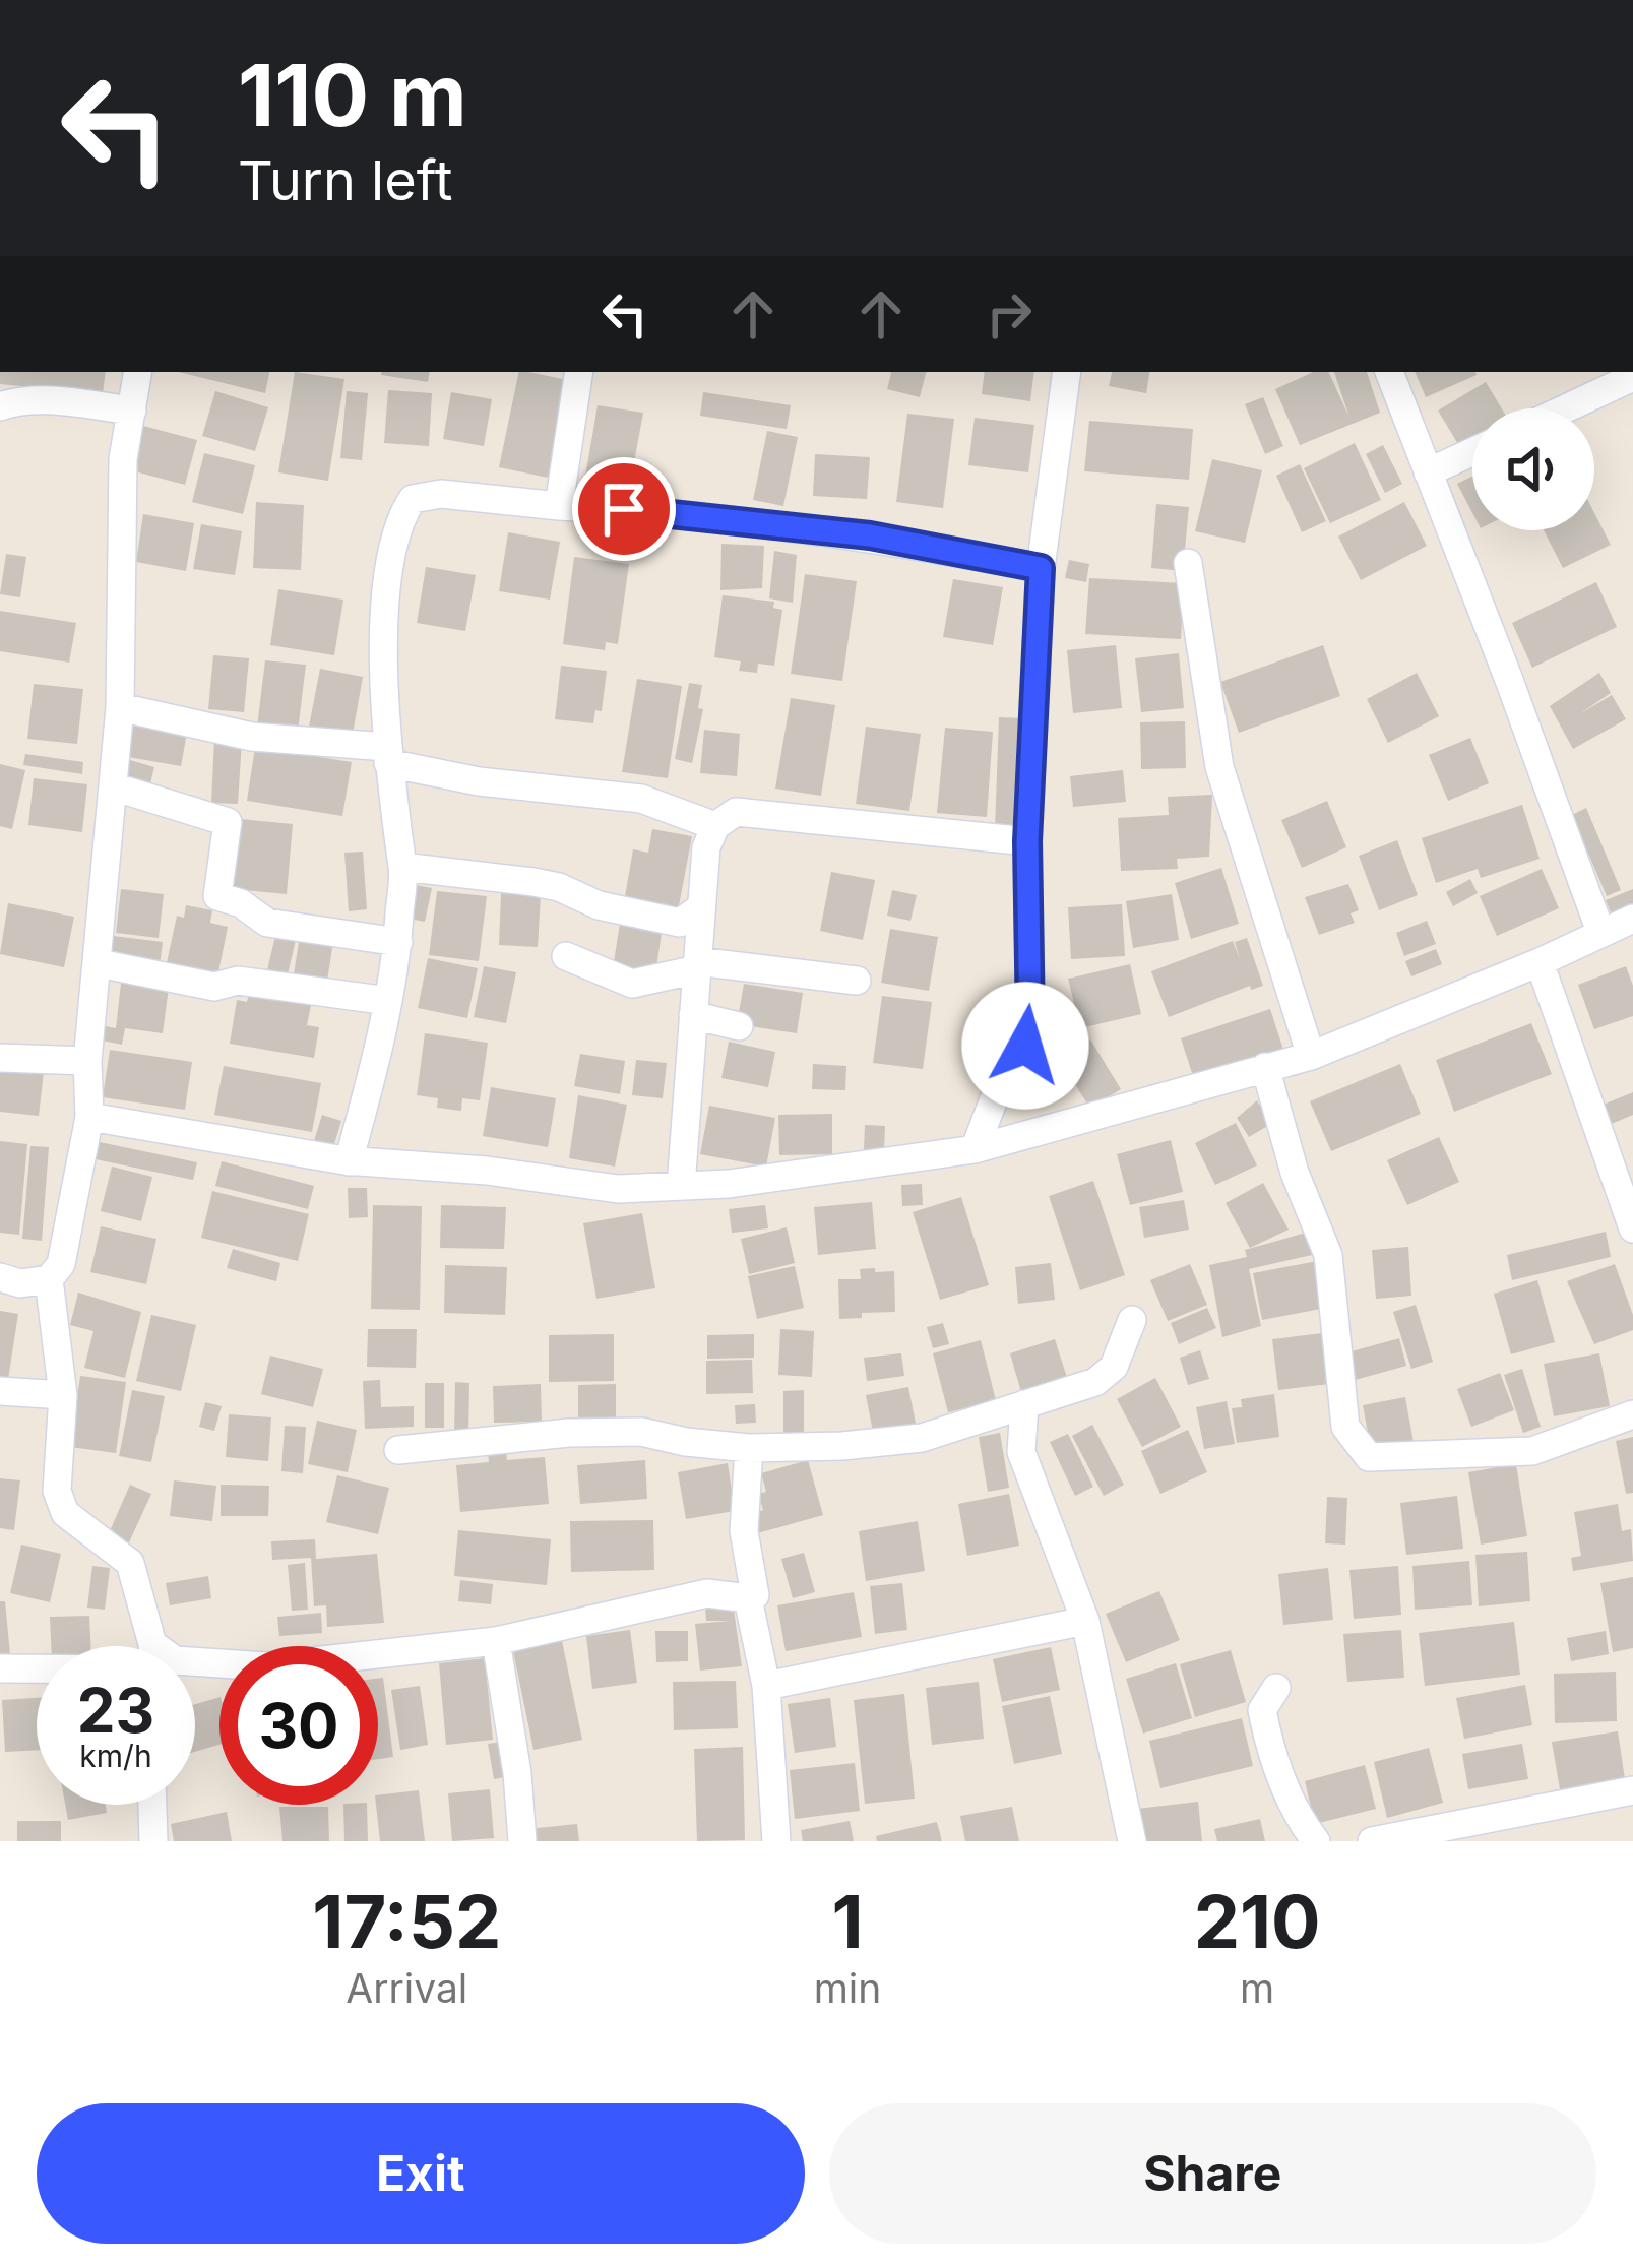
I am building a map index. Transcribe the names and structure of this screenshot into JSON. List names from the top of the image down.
{
  "page": {
    "turn": ["110 m", "Turn left"],
    "speed": "23 km/h",
    "limit": "30",
    "eta": [
      "17:52",
      "Arrival",
      "1",
      "min",
      "210",
      "m"
    ],
    "buttons": ["Exit", "Share"]
  }
}
